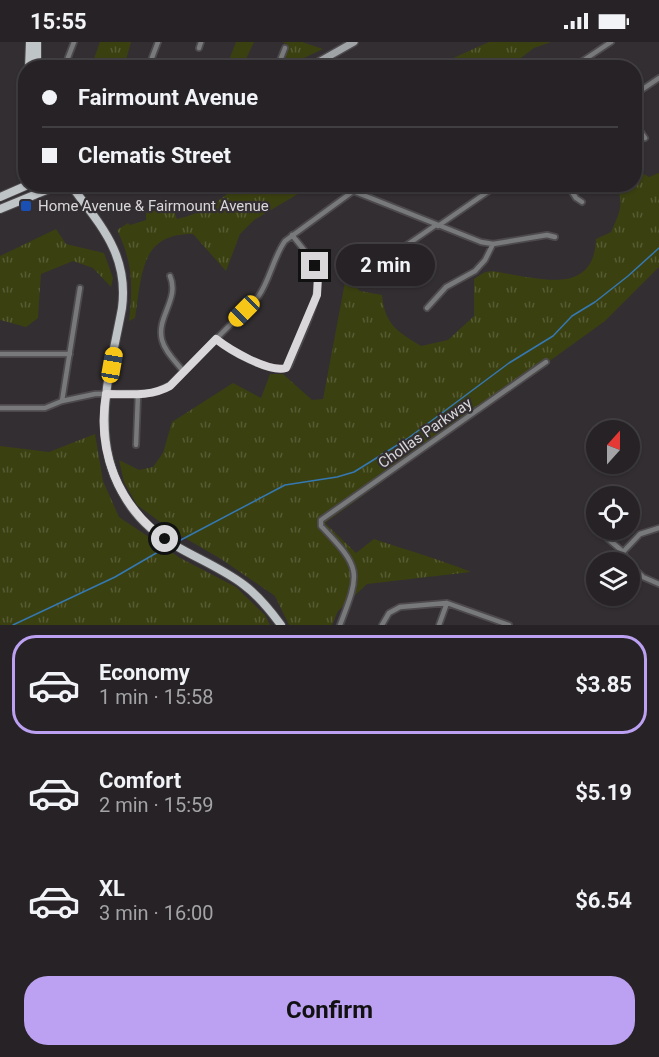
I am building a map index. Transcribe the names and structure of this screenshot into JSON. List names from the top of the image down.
{
  "streets": {
    "street": ["Chollas Parkway"]
  },
  "places": {
    "transit": ["Home Avenue & Fairmount Avenue"]
  },
  "north": "top",
  "page": {
    "status": "15:55",
    "banner": ["Fairmount Avenue", "Clematis Street"],
    "bubble": "2 min",
    "list": [
      {
        "name": "Economy",
        "note": "1 min · 15:58",
        "value": "$3.85"
      },
      {
        "name": "Comfort",
        "note": "2 min · 15:59",
        "value": "$5.19"
      },
      {
        "name": "XL",
        "note": "3 min · 16:00",
        "value": "$6.54"
      }
    ],
    "buttons": "Confirm"
  }
}
